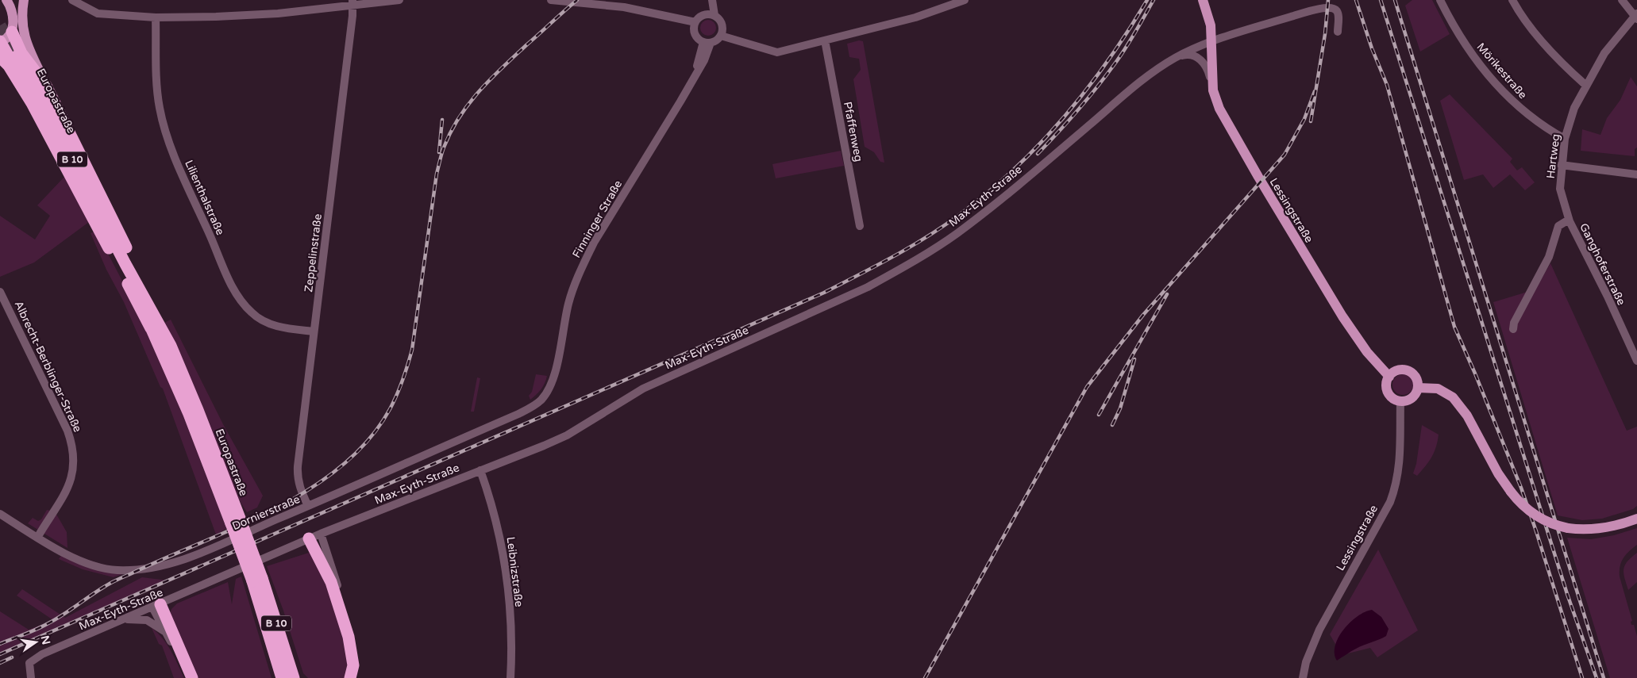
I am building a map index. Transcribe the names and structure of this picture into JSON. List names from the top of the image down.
{
  "streets": {
    "highway": ["Europastraße", "B 10"],
    "main road": ["Lessingstraße"],
    "street": [
      "Mörikestraße",
      "Pfaffenweg",
      "Hartweg",
      "Max-Eyth-Straße",
      "Lilienthalstraße",
      "Finninger Straße",
      "Zeppelinstraße",
      "Ganghoferstraße",
      "Albrecht-Berblinger-Straße",
      "Dornierstraße",
      "Leibnizstraße"
    ]
  },
  "crossings": [
    ["Mörikestraße", "Hartweg"],
    ["Hartweg", "Ganghoferstraße"],
    ["Max-Eyth-Straße", "Lessingstraße"],
    ["Max-Eyth-Straße", "Leibnizstraße"],
    ["Lilienthalstraße", "Zeppelinstraße"],
    ["Finninger Straße", "Dornierstraße"],
    ["Zeppelinstraße", "Dornierstraße"],
    ["Albrecht-Berblinger-Straße", "Dornierstraße"]
  ],
  "north": "right"
}
